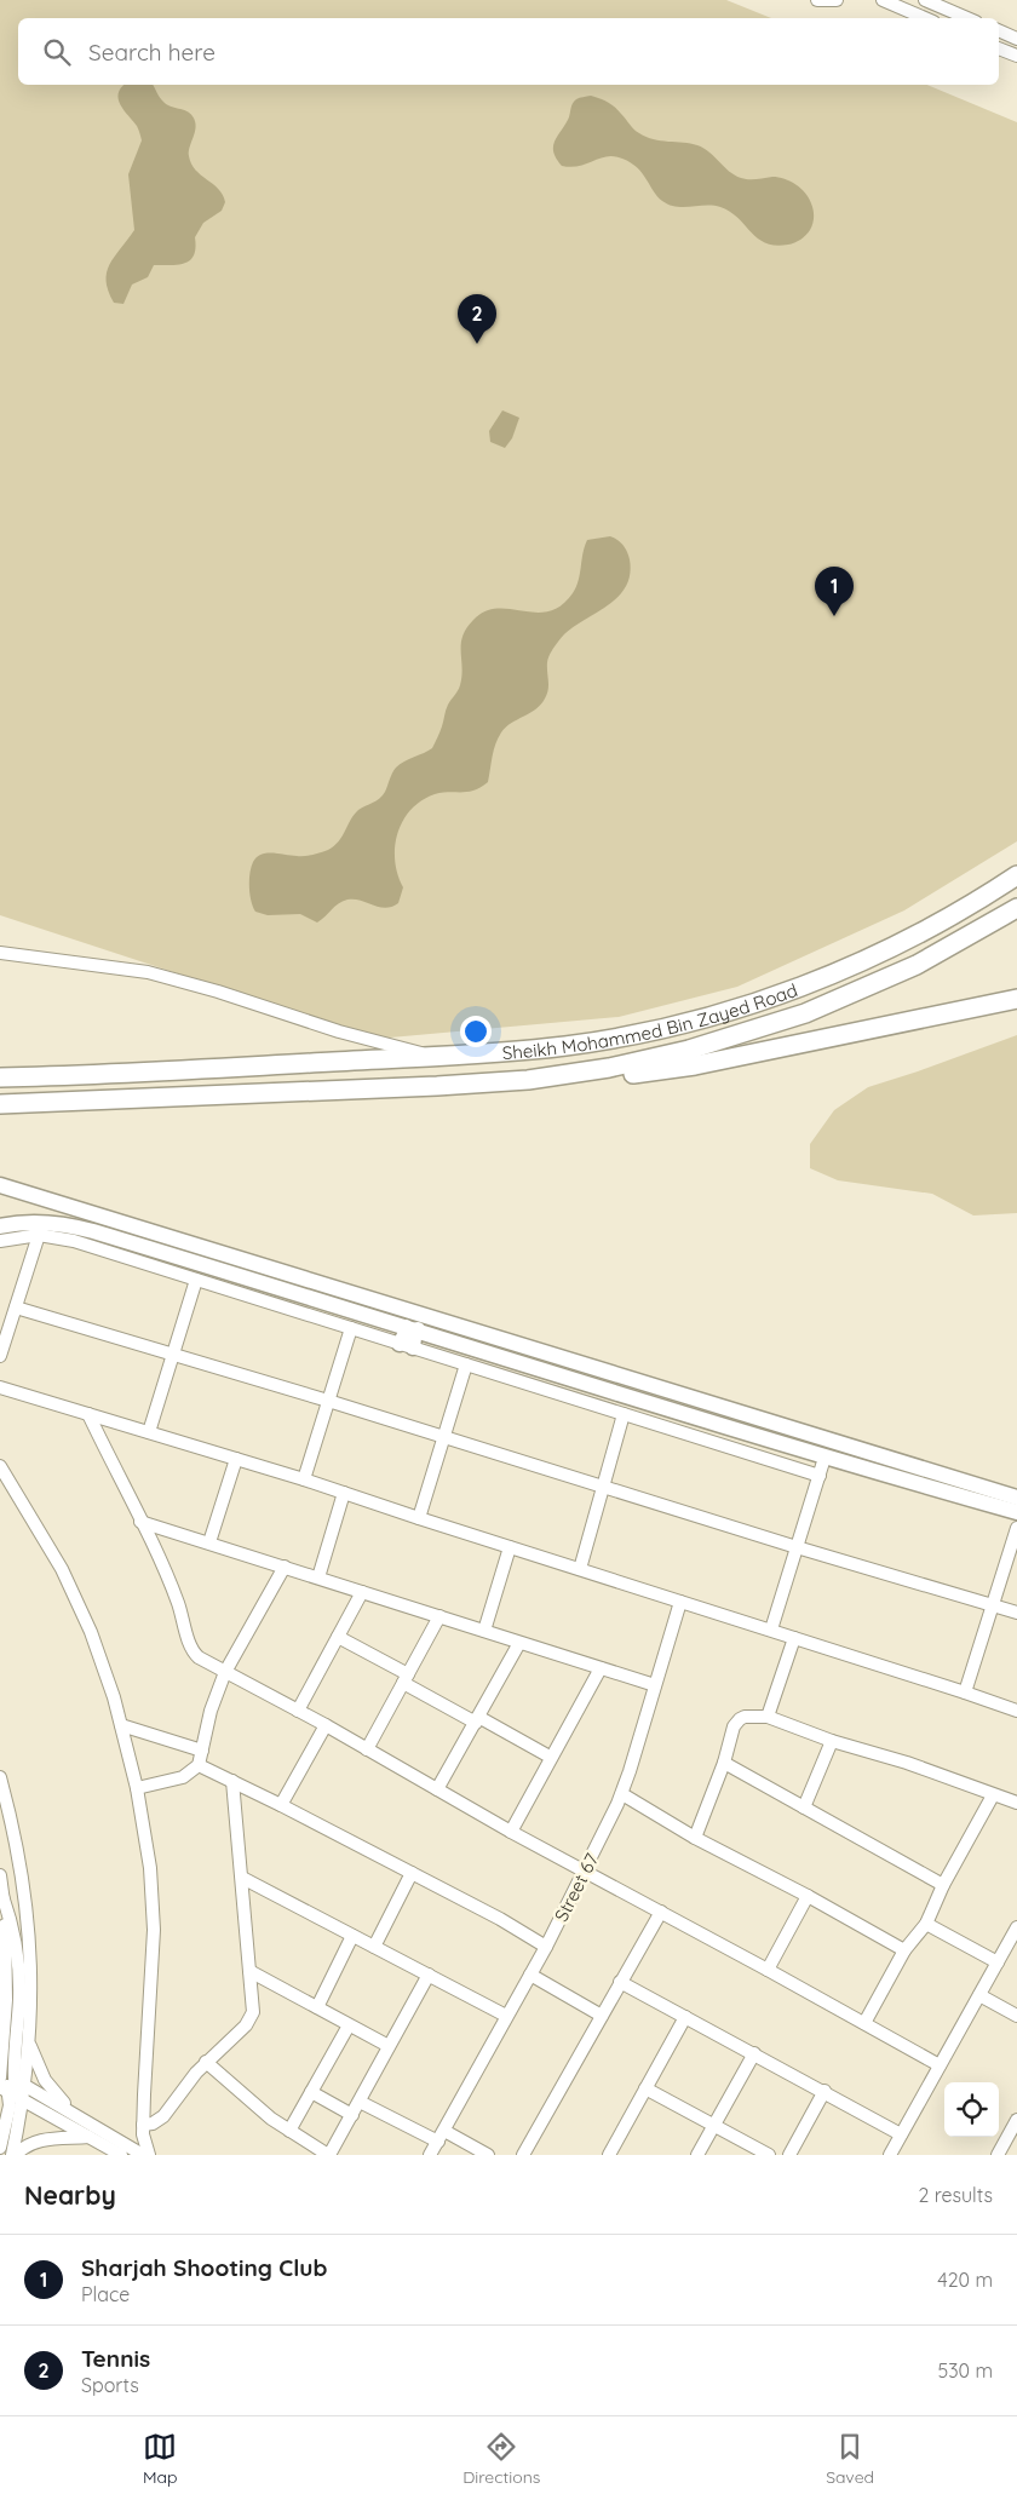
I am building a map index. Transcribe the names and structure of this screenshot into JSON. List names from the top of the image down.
{
  "streets": {
    "highway": ["Sheikh Mohammed Bin Zayed Road"],
    "street": ["Street 67"]
  },
  "page": {
    "search": "Search here",
    "pins": ["2", "1"],
    "heading": ["Nearby", "2 results"],
    "list": [
      {
        "mark": "1",
        "name": "Sharjah Shooting Club",
        "note": "Place",
        "value": "420 m"
      },
      {
        "mark": "2",
        "name": "Tennis",
        "note": "Sports",
        "value": "530 m"
      }
    ],
    "nav": ["Map", "Directions", "Saved"]
  }
}
